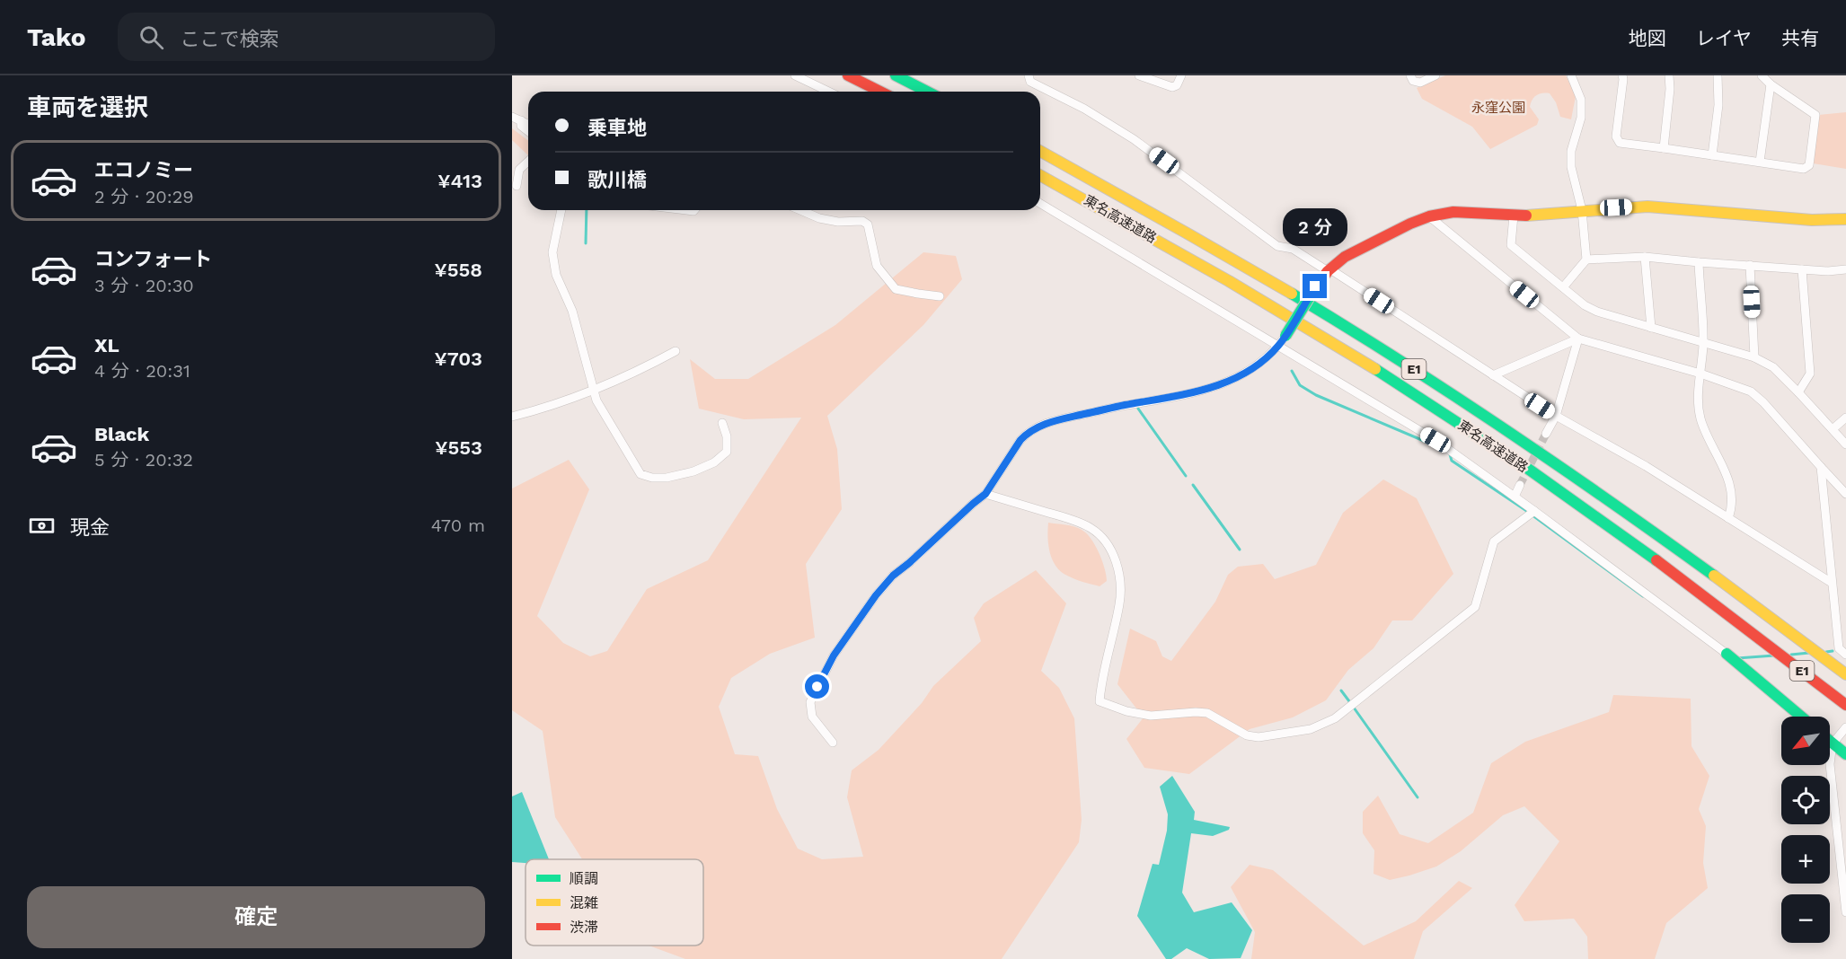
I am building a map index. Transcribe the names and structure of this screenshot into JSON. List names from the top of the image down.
{
  "streets": {
    "main road": ["東名高速道路", "E1"]
  },
  "parks": ["永窪公園"],
  "legend": ["順調", "混雑", "渋滞"],
  "north": "bottom left",
  "page": {
    "header": "Tako",
    "search": "ここで検索",
    "nav": ["地図", "レイヤ", "共有"],
    "heading": "車両を選択",
    "banner": ["乗車地", "歌川橋"],
    "list": [
      {
        "name": "エコノミー",
        "note": "2 分 · 20:29",
        "value": "¥413"
      },
      {
        "name": "コンフォート",
        "note": "3 分 · 20:30",
        "value": "¥558"
      },
      {
        "name": "XL",
        "note": "4 分 · 20:31",
        "value": "¥703"
      },
      {
        "name": "Black",
        "note": "5 分 · 20:32",
        "value": "¥553"
      }
    ],
    "bubble": "2 分",
    "pay": ["現金", "470 m"],
    "map_buttons": ["+", "−"],
    "buttons": "確定"
  }
}
